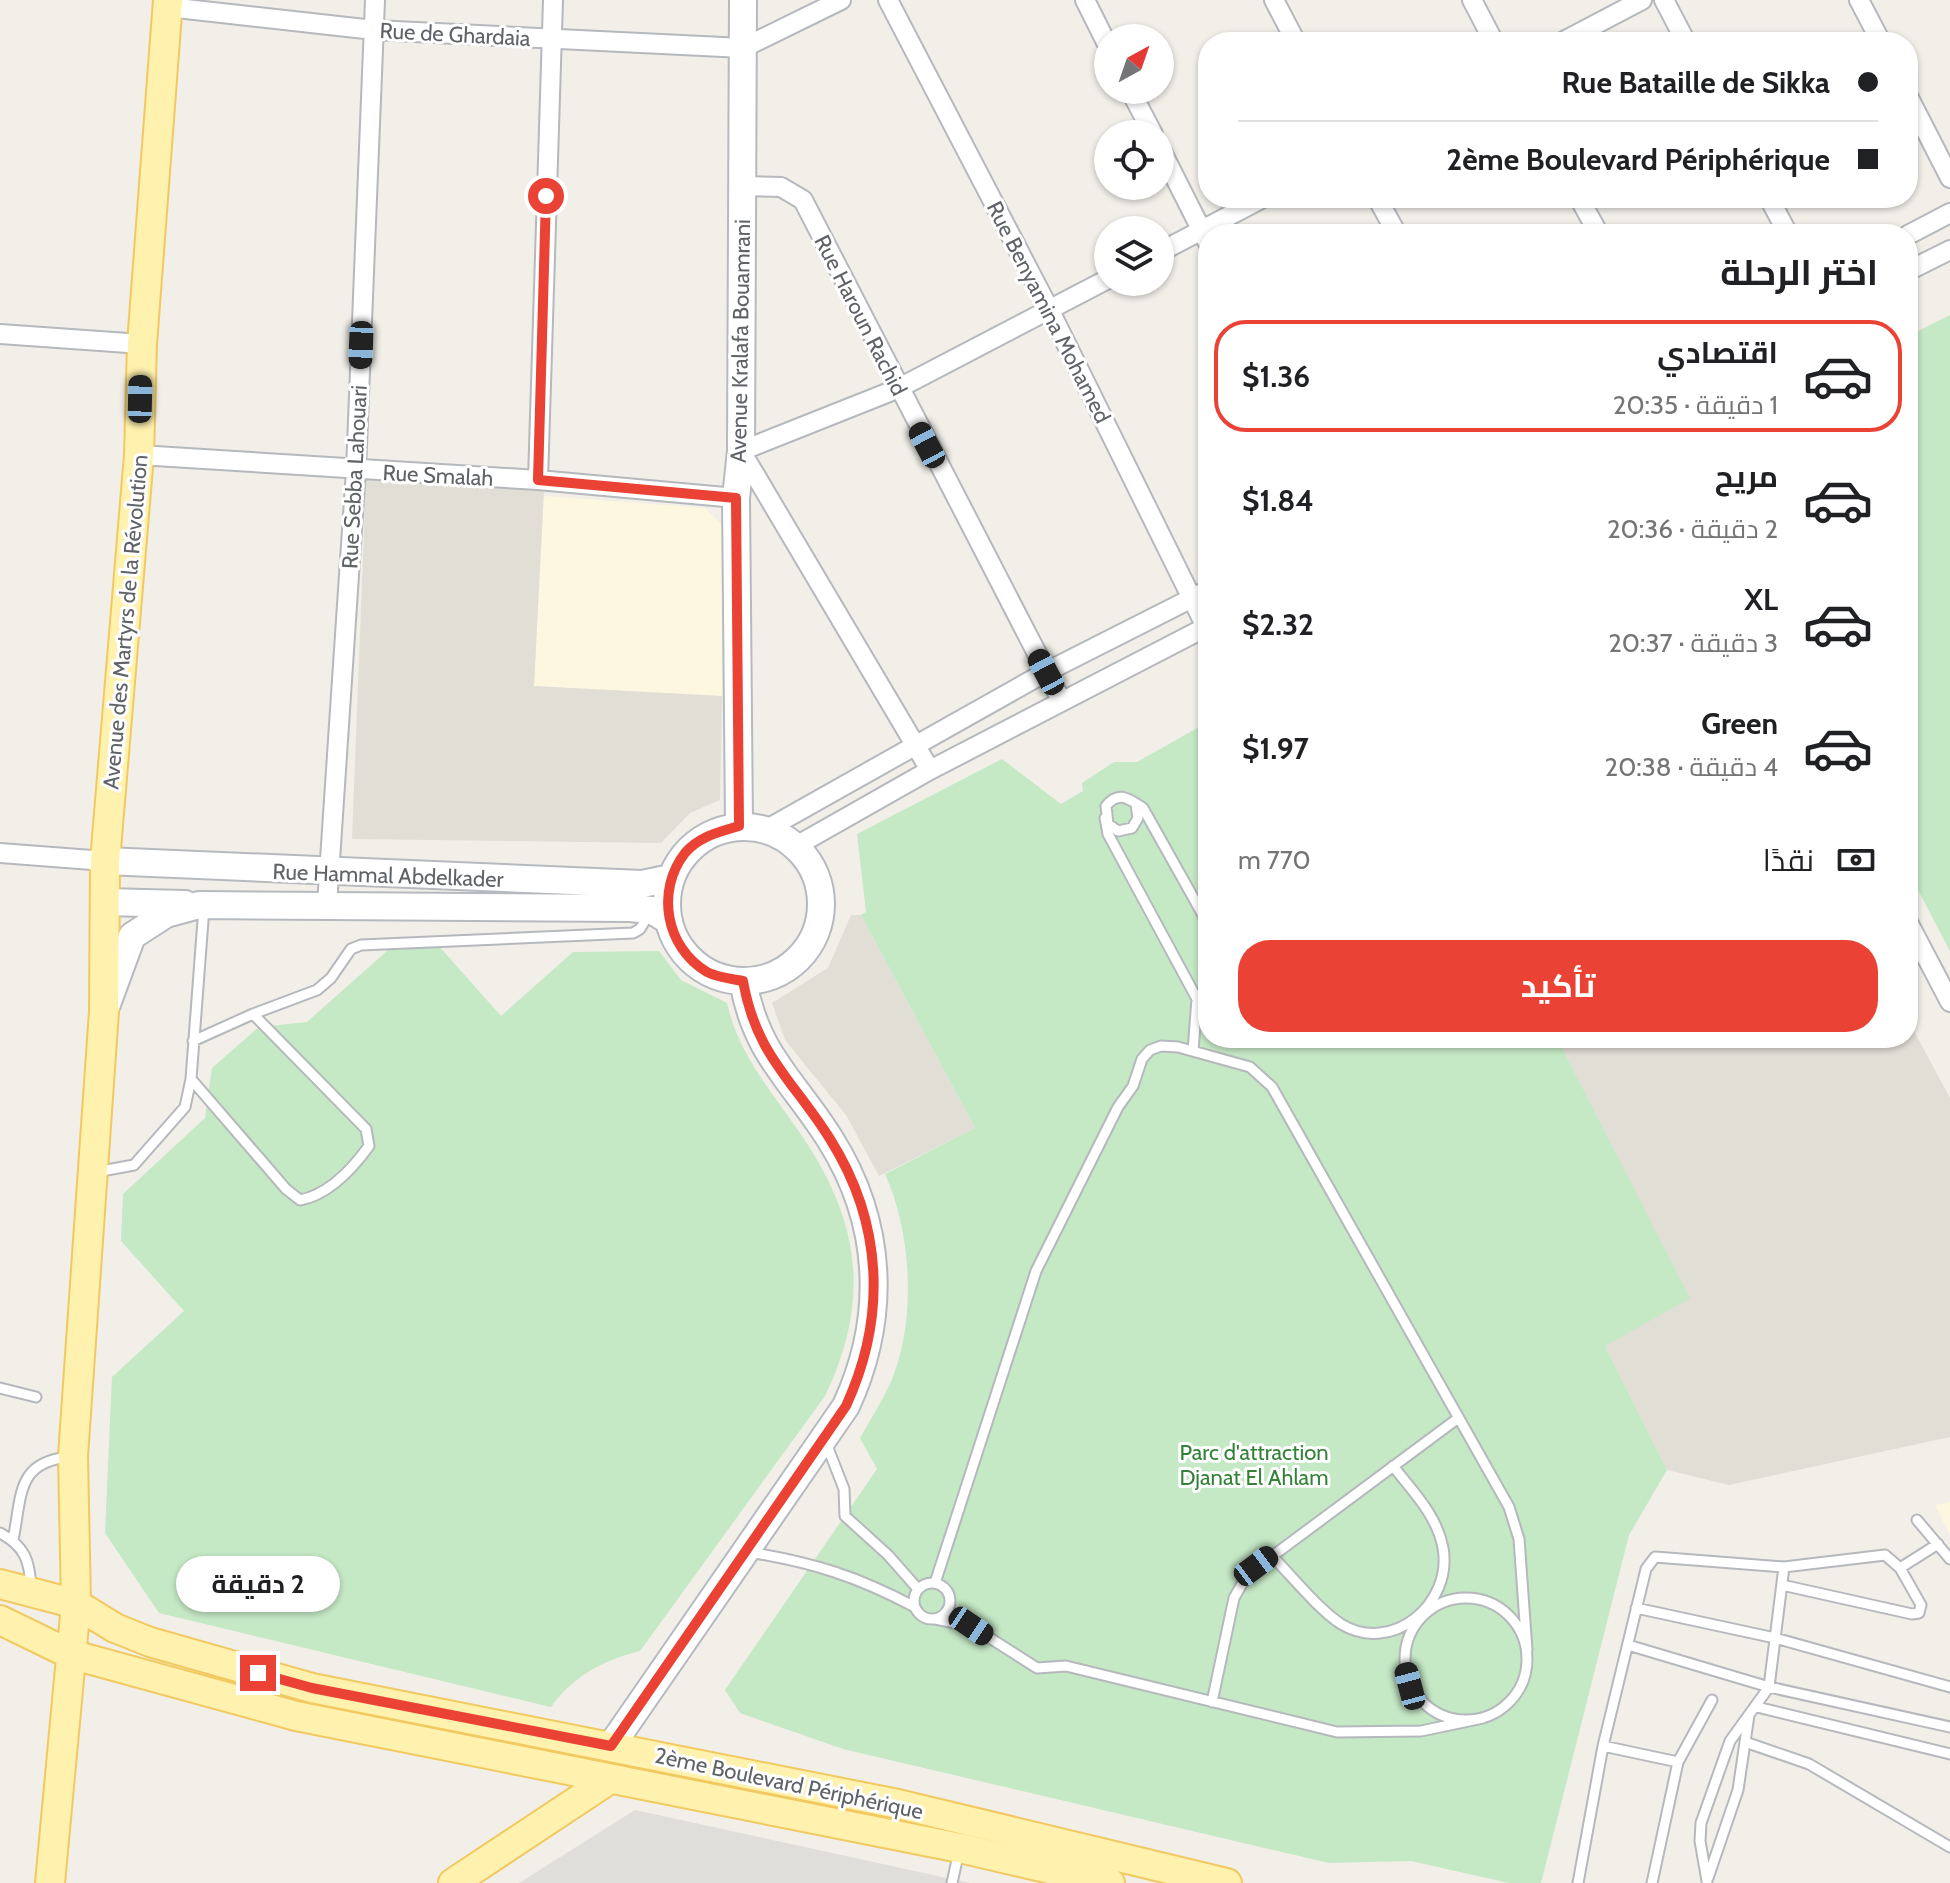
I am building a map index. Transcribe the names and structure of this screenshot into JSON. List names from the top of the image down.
{
  "streets": {
    "main road": ["Avenue des Martyrs de la Révolution", "2ème Boulevard Périphérique"],
    "street": [
      "Rue de Ghardaia",
      "Rue Benyamina Mohamed",
      "Rue Haroun Rachid",
      "Avenue Kralafa Bouamrani",
      "Rue Smalah",
      "Rue Sebba Lahouari",
      "Rue Hammal Abdelkader"
    ]
  },
  "crossings": [
    ["Rue de Ghardaia", "Avenue Kralafa Bouamrani"],
    ["Rue de Ghardaia", "Rue Sebba Lahouari"],
    ["Rue de Ghardaia", "Avenue des Martyrs de la Révolution"],
    ["Rue Haroun Rachid", "Avenue Kralafa Bouamrani"],
    ["Avenue Kralafa Bouamrani", "Rue Smalah"],
    ["Avenue Kralafa Bouamrani", "Rue Hammal Abdelkader"],
    ["Rue Smalah", "Rue Sebba Lahouari"],
    ["Rue Smalah", "Avenue des Martyrs de la Révolution"],
    ["Rue Sebba Lahouari", "Rue Hammal Abdelkader"],
    ["Avenue des Martyrs de la Révolution", "Rue Hammal Abdelkader"],
    ["Avenue des Martyrs de la Révolution", "2ème Boulevard Périphérique"]
  ],
  "parks": ["Parc d'attraction Djanat El Ahlam"],
  "north": "top right",
  "page": {
    "banner": ["Rue Bataille de Sikka", "2ème Boulevard Périphérique"],
    "heading": "اختر الرحلة",
    "list": [
      {
        "name": "اقتصادي",
        "note": "1 دقيقة · 20:35",
        "value": "$1.36"
      },
      {
        "name": "مريح",
        "note": "2 دقيقة · 20:36",
        "value": "$1.84"
      },
      {
        "name": "XL",
        "note": "3 دقيقة · 20:37",
        "value": "$2.32"
      },
      {
        "name": "Green",
        "note": "4 دقيقة · 20:38",
        "value": "$1.97"
      }
    ],
    "pay": ["نقدًا", "770 m"],
    "buttons": "تأكيد",
    "bubble": "2 دقيقة"
  }
}
